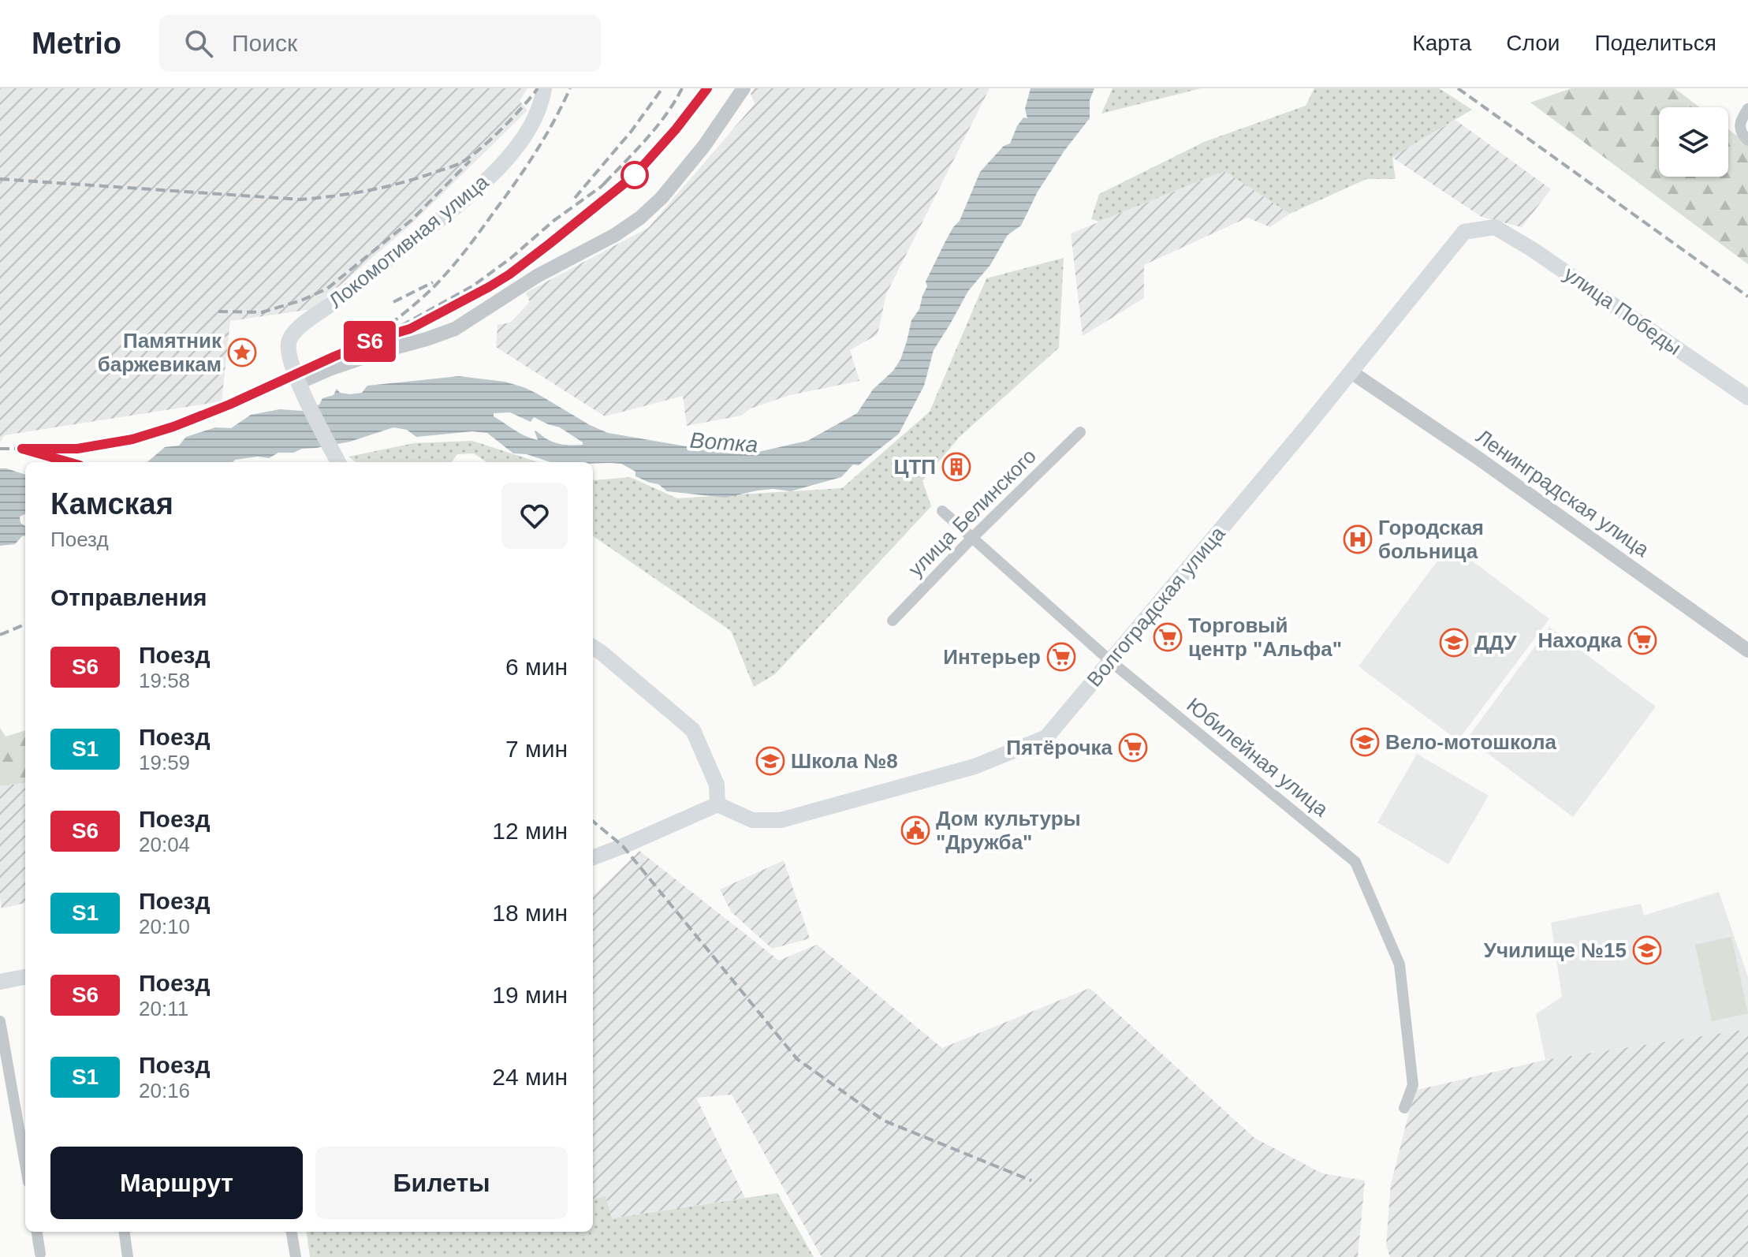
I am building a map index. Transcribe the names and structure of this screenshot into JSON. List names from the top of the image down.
{
  "streets": {
    "main road": ["Локомотивная улица", "улица Победы", "Волгоградская улица"],
    "street": ["Ленинградская улица", "улица Белинского", "Юбилейная улица"]
  },
  "crossings": [
    ["улица Победы", "Волгоградская улица"],
    ["Ленинградская улица", "Волгоградская улица"],
    ["улица Белинского", "Юбилейная улица"],
    ["Волгоградская улица", "Юбилейная улица"]
  ],
  "water": ["Вотка"],
  "places": {
    "place": ["Памятник баржевикам"],
    "building": ["ЦТП"],
    "hospital": ["Городская больница"],
    "supermarket": [
      "Торговый центр \"Альфа\"",
      "Находка",
      "Интерьер",
      "Пятёрочка"
    ],
    "school or university": [
      "ДДУ",
      "Вело-мотошкола",
      "Школа №8",
      "Училище №15"
    ],
    "public building": ["Дом культуры \"Дружба\""]
  },
  "page": {
    "header": "Metrio",
    "search": "Поиск",
    "nav": ["Карта", "Слои", "Поделиться"],
    "on_map": "S6",
    "heading": [
      ["Камская", "Поезд"],
      "Отправления"
    ],
    "list": [
      {
        "mark": "S6",
        "name": "Поезд",
        "note": "19:58",
        "value": "6 мин"
      },
      {
        "mark": "S1",
        "name": "Поезд",
        "note": "19:59",
        "value": "7 мин"
      },
      {
        "mark": "S6",
        "name": "Поезд",
        "note": "20:04",
        "value": "12 мин"
      },
      {
        "mark": "S1",
        "name": "Поезд",
        "note": "20:10",
        "value": "18 мин"
      },
      {
        "mark": "S6",
        "name": "Поезд",
        "note": "20:11",
        "value": "19 мин"
      },
      {
        "mark": "S1",
        "name": "Поезд",
        "note": "20:16",
        "value": "24 мин"
      }
    ],
    "buttons": ["Маршрут", "Билеты"]
  }
}
